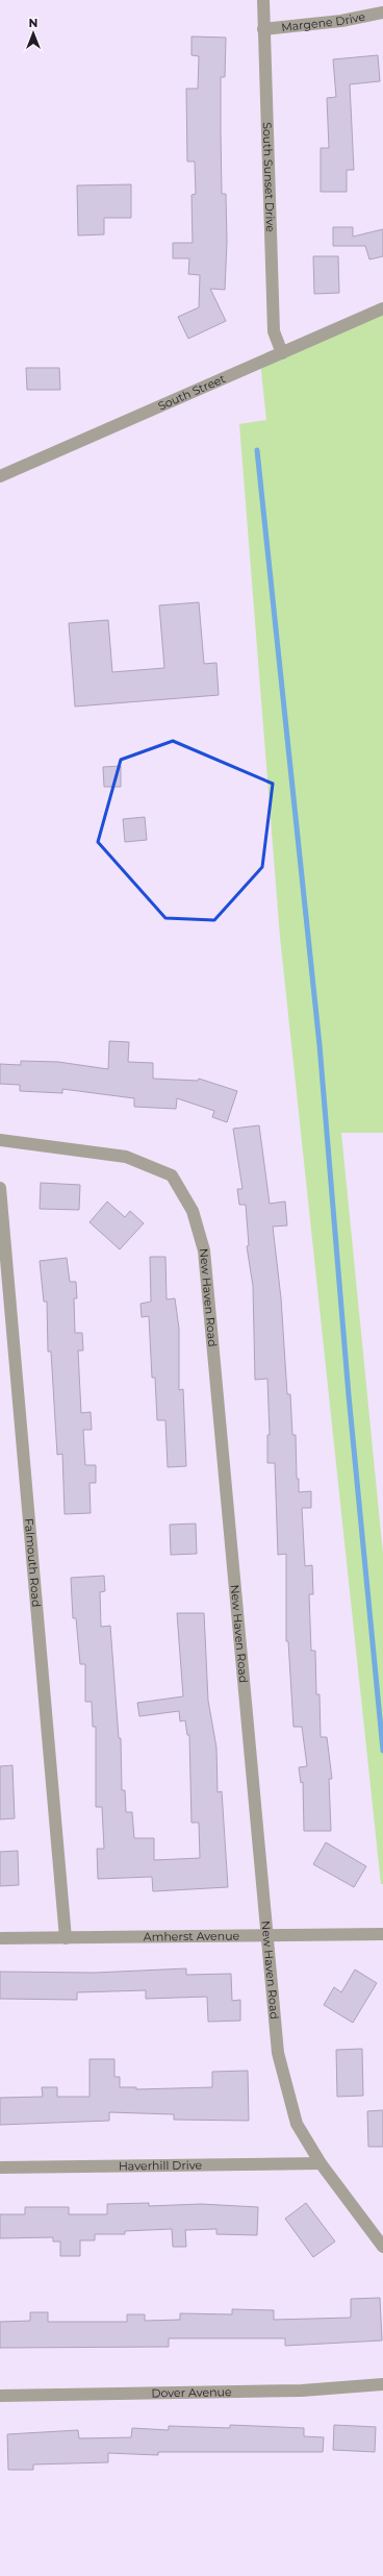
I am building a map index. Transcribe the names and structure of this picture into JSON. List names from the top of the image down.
{
  "streets": {
    "street": [
      "Margene Drive",
      "South Sunset Drive",
      "South Street",
      "New Haven Road",
      "Falmouth Road",
      "Amherst Avenue",
      "Haverhill Drive",
      "Dover Avenue"
    ]
  },
  "crossings": [
    ["Margene Drive", "South Sunset Drive"],
    ["South Sunset Drive", "South Street"],
    ["New Haven Road", "Amherst Avenue"],
    ["New Haven Road", "Haverhill Drive"],
    ["Falmouth Road", "Amherst Avenue"]
  ],
  "north": "top"
}
